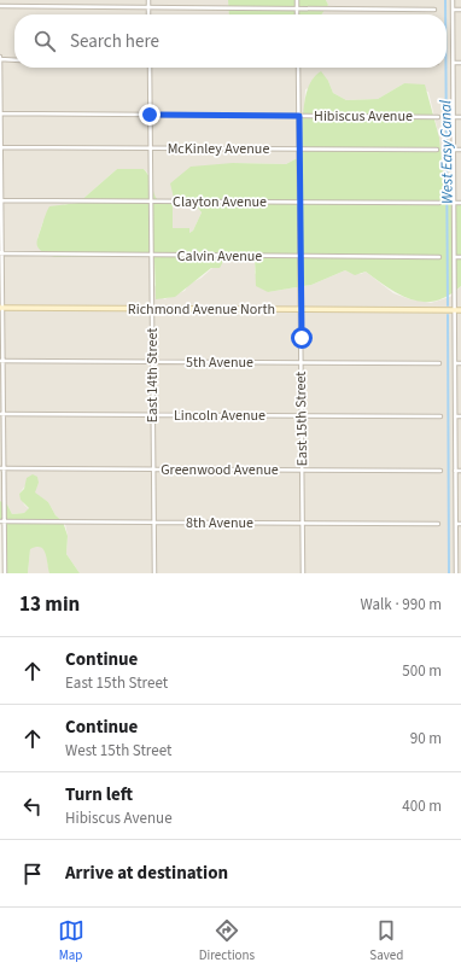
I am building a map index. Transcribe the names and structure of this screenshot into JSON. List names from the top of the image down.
{
  "streets": {
    "street": [
      "Hibiscus Avenue",
      "McKinley Avenue",
      "Clayton Avenue",
      "Calvin Avenue",
      "Richmond Avenue North",
      "5th Avenue",
      "East 14th Street",
      "Lincoln Avenue",
      "East 15th Street",
      "Greenwood Avenue",
      "8th Avenue"
    ]
  },
  "crossings": [
    ["Hibiscus Avenue", "East 14th Street"],
    ["Hibiscus Avenue", "East 15th Street"],
    ["McKinley Avenue", "East 14th Street"],
    ["McKinley Avenue", "East 15th Street"],
    ["Clayton Avenue", "East 14th Street"],
    ["Clayton Avenue", "East 15th Street"],
    ["Calvin Avenue", "East 14th Street"],
    ["Calvin Avenue", "East 15th Street"],
    ["Richmond Avenue North", "East 14th Street"],
    ["Richmond Avenue North", "East 15th Street"],
    ["5th Avenue", "East 14th Street"],
    ["5th Avenue", "East 15th Street"],
    ["East 14th Street", "Lincoln Avenue"],
    ["East 14th Street", "Greenwood Avenue"],
    ["East 14th Street", "8th Avenue"],
    ["Lincoln Avenue", "East 15th Street"],
    ["East 15th Street", "Greenwood Avenue"],
    ["East 15th Street", "8th Avenue"]
  ],
  "water": ["West Easy Canal"],
  "page": {
    "search": "Search here",
    "heading": ["13 min", "Walk · 990 m"],
    "list": [
      ["Continue", "East 15th Street", "500 m"],
      ["Continue", "West 15th Street", "90 m"],
      ["Turn left", "Hibiscus Avenue", "400 m"],
      "Arrive at destination"
    ],
    "nav": ["Map", "Directions", "Saved"]
  }
}
